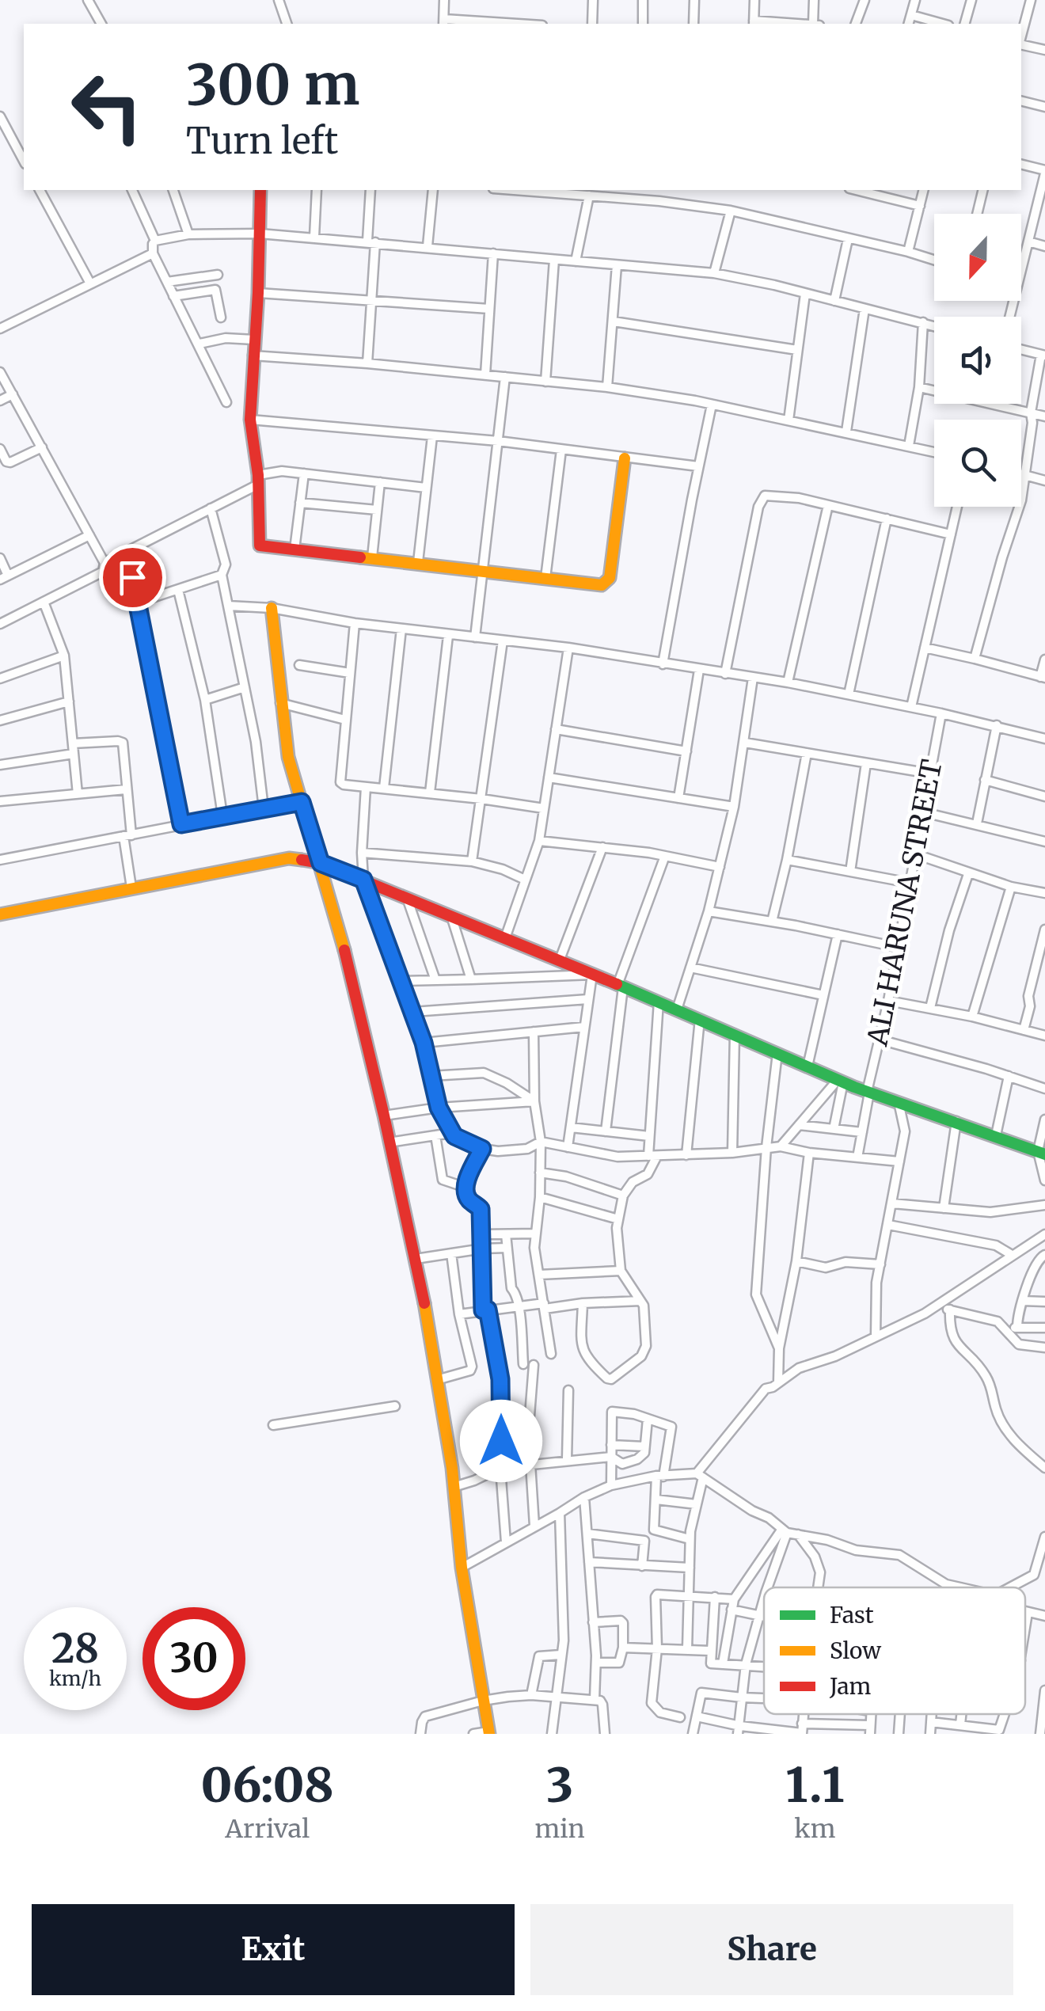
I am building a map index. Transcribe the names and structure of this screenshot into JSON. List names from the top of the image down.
{
  "streets": {
    "street": ["ALI HARUNA STREET"]
  },
  "legend": ["Fast", "Slow", "Jam"],
  "north": "bottom",
  "page": {
    "turn": ["300 m", "Turn left"],
    "speed": "28 km/h",
    "limit": "30",
    "eta": [
      "06:08",
      "Arrival",
      "3",
      "min",
      "1.1",
      "km"
    ],
    "buttons": ["Exit", "Share"]
  }
}
